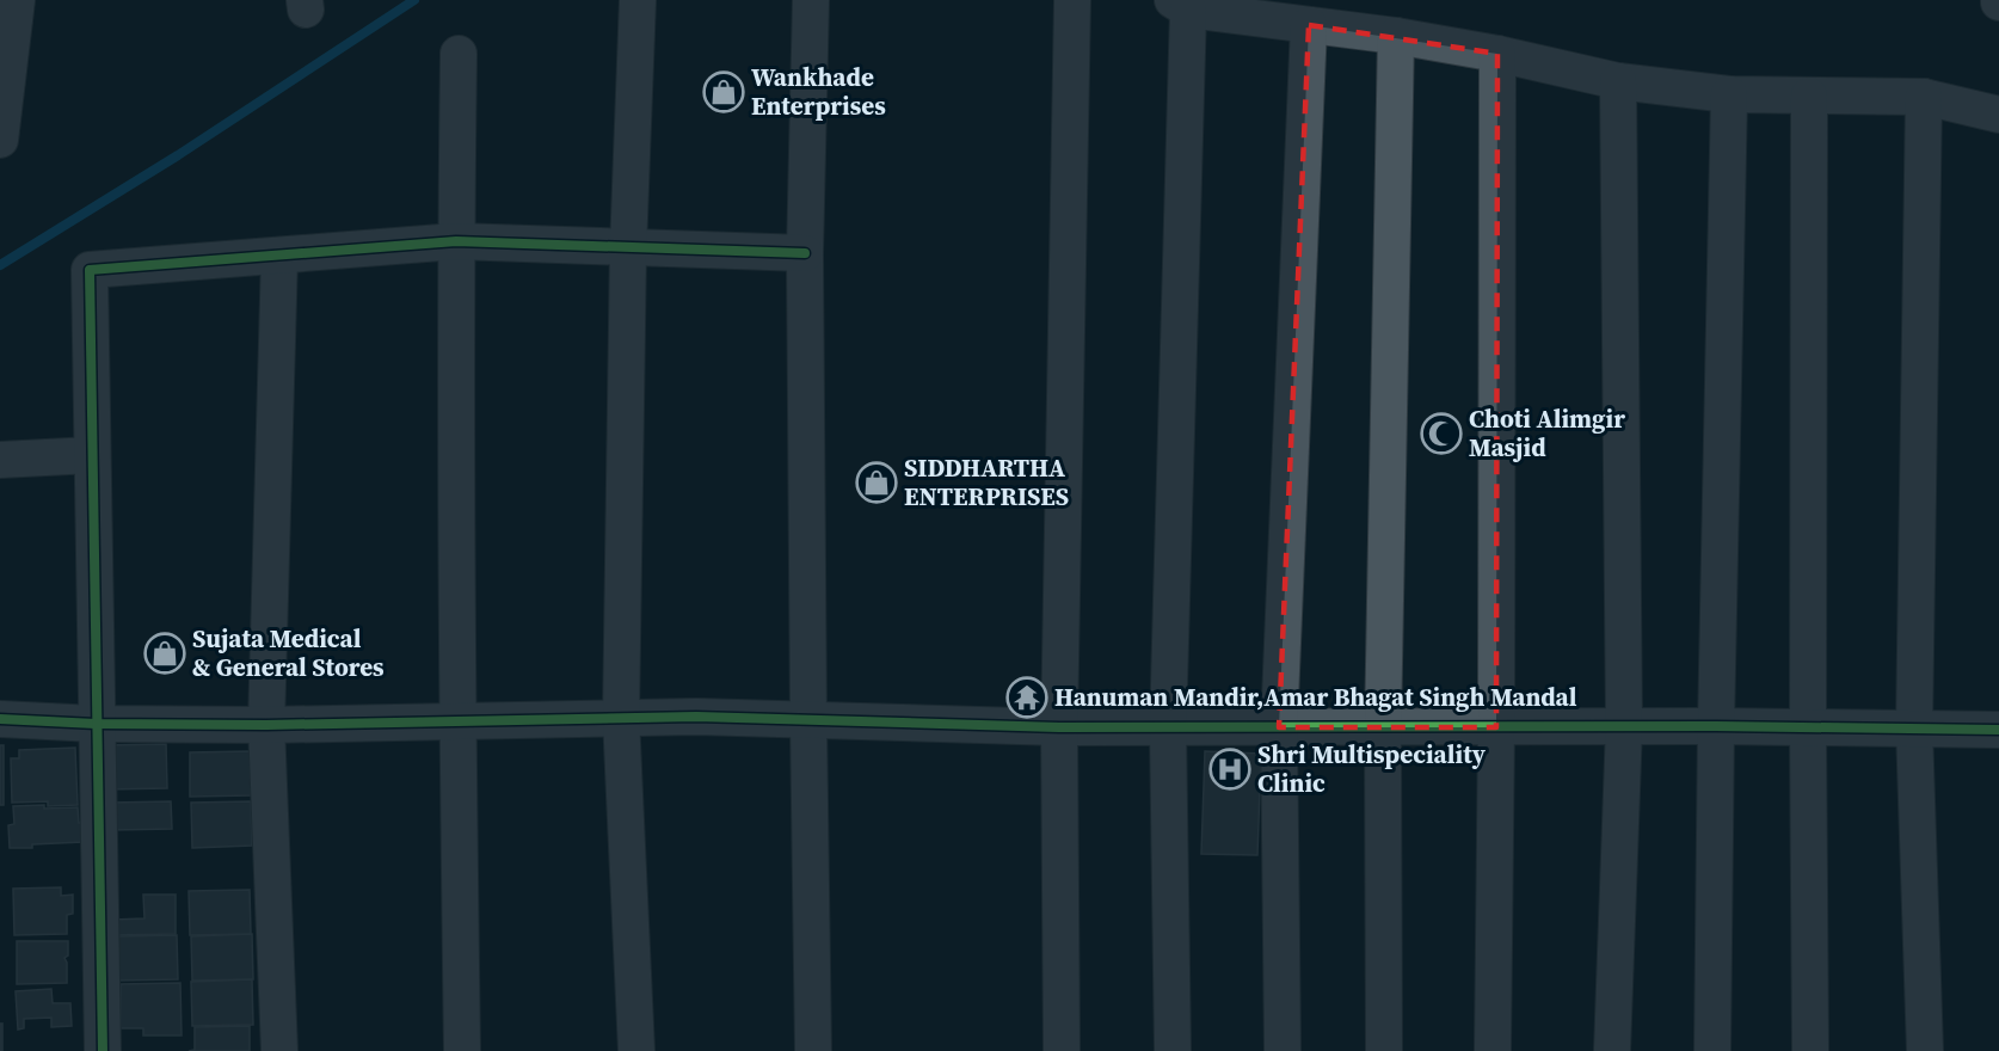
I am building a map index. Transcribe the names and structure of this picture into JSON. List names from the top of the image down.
{
  "places": {
    "shop": ["Wankhade Enterprises", "SIDDHARTHA ENTERPRISES", "Sujata Medical & General Stores"],
    "mosque": ["Choti Alimgir Masjid"],
    "temple": ["Hanuman Mandir,Amar Bhagat Singh Mandal"],
    "hospital": ["Shri Multispeciality Clinic"]
  }
}
